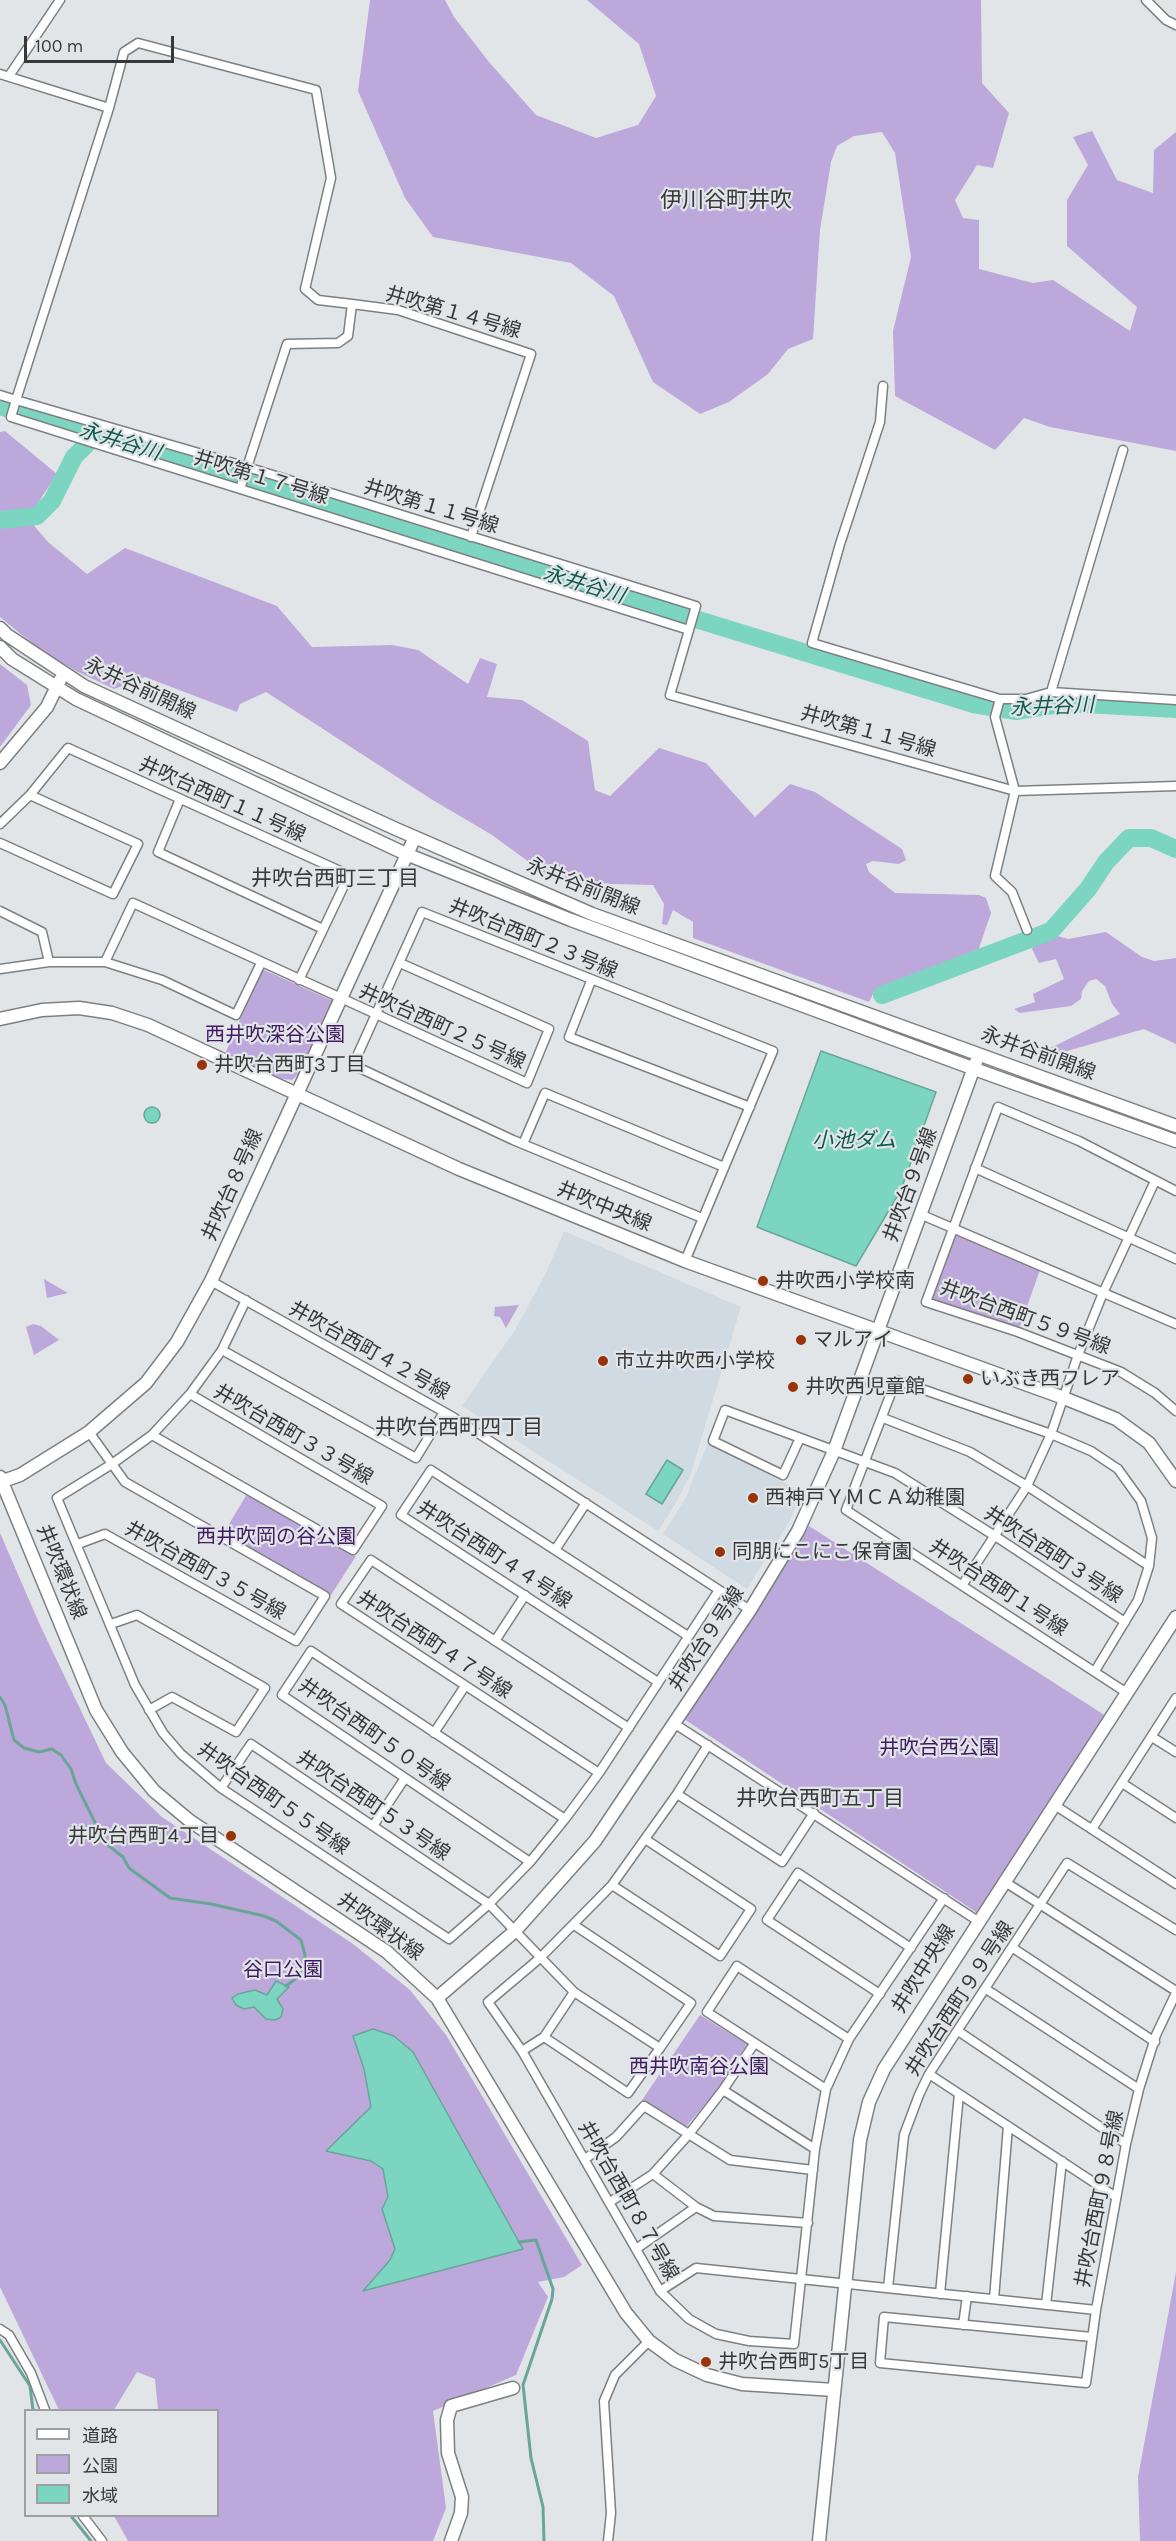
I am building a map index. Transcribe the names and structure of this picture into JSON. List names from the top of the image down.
{
  "streets": {
    "street": [
      "井吹第１４号線",
      "井吹第１７号線",
      "井吹第１１号線",
      "永井谷前開線",
      "井吹台西町１１号線",
      "井吹台西町２３号線",
      "井吹台西町２５号線",
      "井吹台８号線",
      "井吹台９号線",
      "井吹中央線",
      "井吹台西町５９号線",
      "井吹台西町４２号線",
      "井吹台西町３３号線",
      "井吹台西町４４号線",
      "井吹台西町３号線",
      "井吹台西町３５号線",
      "井吹環状線",
      "井吹台西町１号線",
      "井吹台西町４７号線",
      "井吹台西町５０号線",
      "井吹台西町５５号線",
      "井吹台西町５３号線",
      "井吹台西町９９号線",
      "井吹台西町９８号線",
      "井吹台西町８７号線"
    ]
  },
  "crossings": [
    ["井吹第１４号線", "井吹第１１号線"],
    ["井吹第１７号線", "井吹第１１号線"],
    ["永井谷前開線", "井吹台８号線"],
    ["永井谷前開線", "井吹台９号線"],
    ["井吹台西町１１号線", "井吹台西町２５号線"],
    ["井吹台西町２３号線", "井吹台西町２５号線"],
    ["井吹台西町２３号線", "井吹中央線"],
    ["井吹台西町２５号線", "井吹台８号線"],
    ["井吹台８号線", "井吹中央線"],
    ["井吹台８号線", "井吹台西町４２号線"],
    ["井吹台８号線", "井吹台西町３５号線"],
    ["井吹台８号線", "井吹環状線"],
    ["井吹台９号線", "井吹中央線"],
    ["井吹台９号線", "井吹台西町４２号線"],
    ["井吹台９号線", "井吹台西町３号線"],
    ["井吹台９号線", "井吹環状線"],
    ["井吹台９号線", "井吹台西町５３号線"],
    ["井吹中央線", "井吹環状線"],
    ["井吹中央線", "井吹台西町１号線"],
    ["井吹中央線", "井吹台西町９８号線"],
    ["井吹台西町４２号線", "井吹台西町５５号線"],
    ["井吹台西町３３号線", "井吹台西町５５号線"],
    ["井吹台西町４４号線", "井吹台西町５５号線"],
    ["井吹台西町３号線", "井吹台西町１号線"],
    ["井吹台西町３５号線", "井吹台西町５５号線"],
    ["井吹台西町４７号線", "井吹台西町５５号線"],
    ["井吹台西町５０号線", "井吹台西町５５号線"],
    ["井吹台西町５５号線", "井吹台西町５３号線"],
    ["井吹台西町５３号線", "井吹台西町８７号線"],
    ["井吹台西町９９号線", "井吹台西町９８号線"],
    ["井吹台西町９８号線", "井吹台西町８７号線"]
  ],
  "districts": [
    "伊川谷町井吹",
    "井吹台西町三丁目",
    "井吹台西町四丁目",
    "井吹台西町五丁目"
  ],
  "water": ["永井谷川", "小池ダム"],
  "parks": [
    "西井吹深谷公園",
    "西井吹岡の谷公園",
    "井吹台西公園",
    "谷口公園",
    "西井吹南谷公園"
  ],
  "places": [
    "井吹台西町3丁目",
    "井吹西小学校南",
    "マルアイ",
    "市立井吹西小学校",
    "いぶき西フレア",
    "井吹西児童館",
    "西神戸ＹＭＣＡ幼稚園",
    "同朋にこにこ保育園",
    "井吹台西町4丁目",
    "井吹台西町5丁目"
  ],
  "legend": ["道路", "公園", "水域"],
  "scale_bar": "100 m"
}
